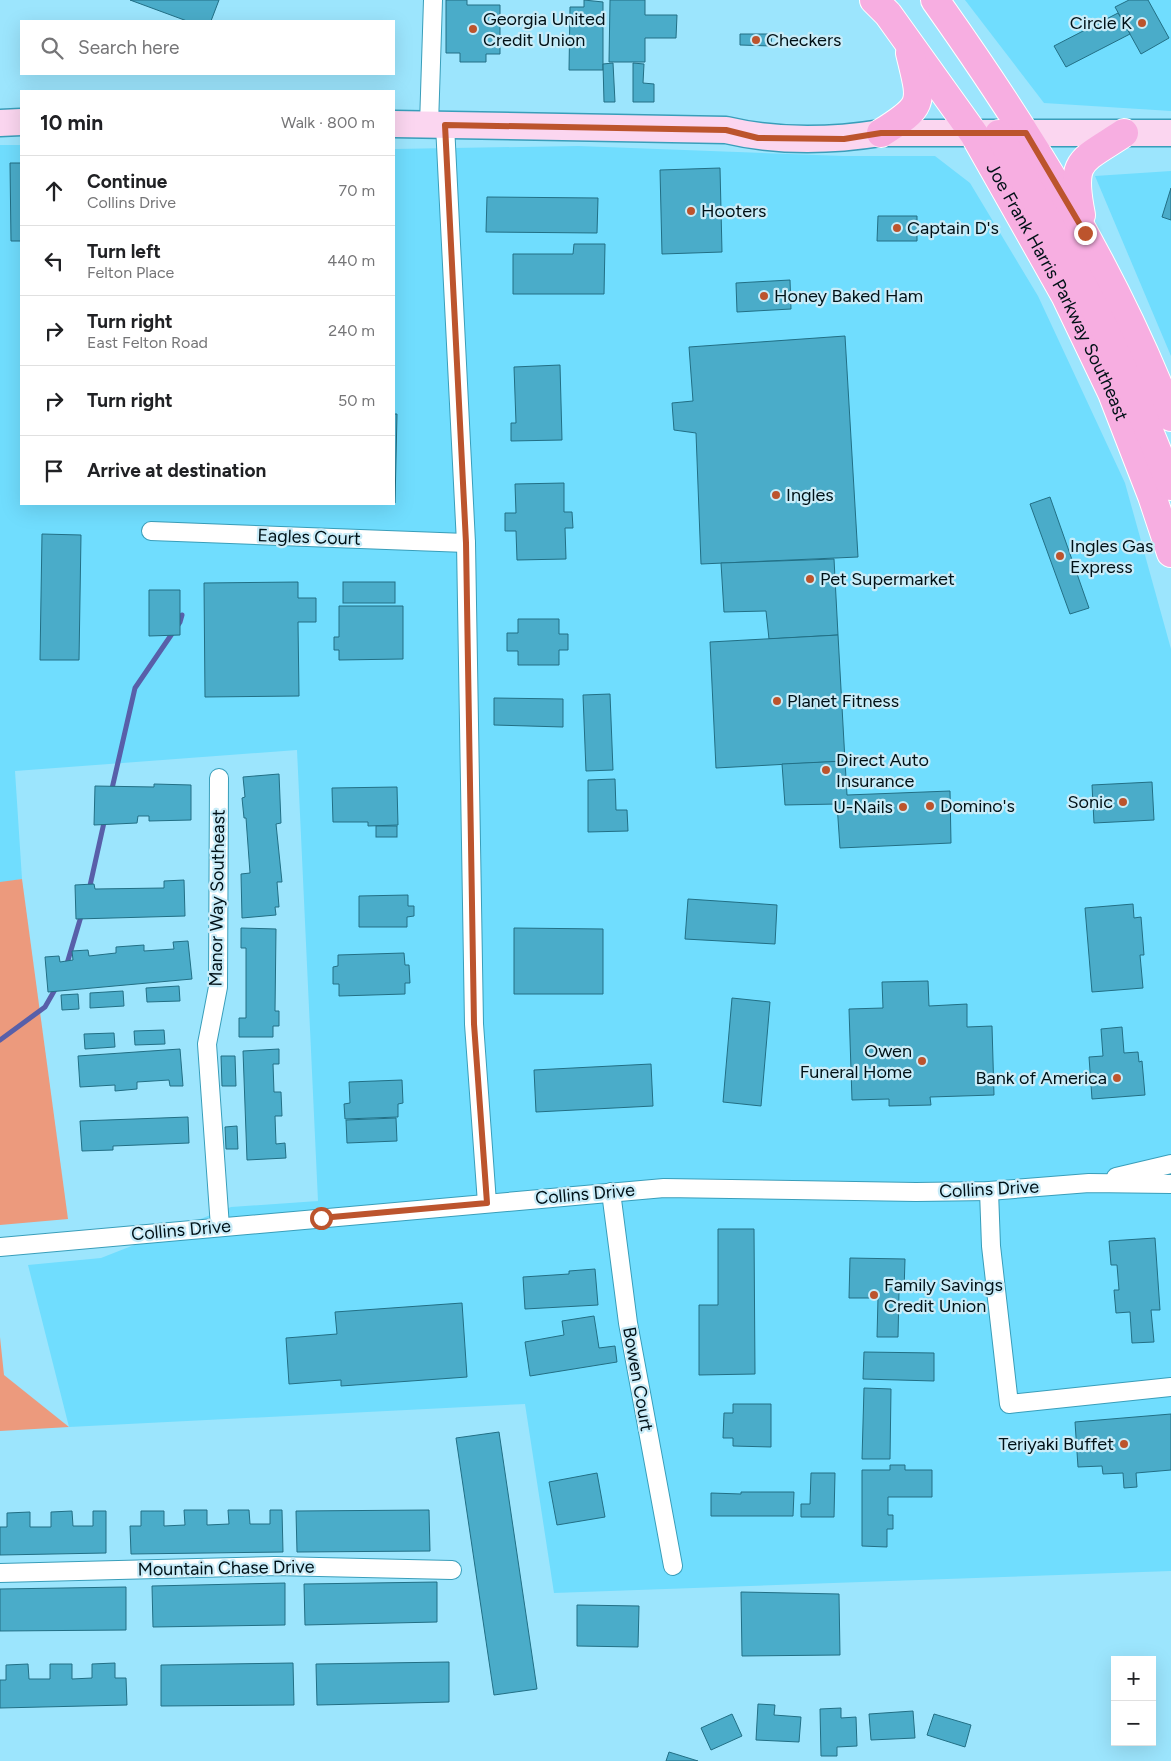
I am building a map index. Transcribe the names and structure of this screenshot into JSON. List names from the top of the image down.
{
  "streets": {
    "main road": ["Joe Frank Harris Parkway Southeast"],
    "street": [
      "Eagles Court",
      "Manor Way Southeast",
      "Collins Drive",
      "Bowen Court",
      "Mountain Chase Drive"
    ]
  },
  "crossings": [
    ["Manor Way Southeast", "Collins Drive"],
    ["Collins Drive", "Bowen Court"]
  ],
  "places": [
    "Circle K",
    "Georgia United Credit Union",
    "Checkers",
    "Hooters",
    "Captain D's",
    "Honey Baked Ham",
    "Ingles",
    "Ingles Gas Express",
    "Pet Supermarket",
    "Planet Fitness",
    "Direct Auto Insurance",
    "Sonic",
    "Domino's",
    "U-Nails",
    "Owen Funeral Home",
    "Bank of America",
    "Family Savings Credit Union",
    "Teriyaki Buffet"
  ],
  "page": {
    "search": "Search here",
    "heading": ["10 min", "Walk · 800 m"],
    "list": [
      ["Continue", "Collins Drive", "70 m"],
      ["Turn left", "Felton Place", "440 m"],
      ["Turn right", "East Felton Road", "240 m"],
      ["Turn right", "50 m"],
      "Arrive at destination"
    ],
    "map_buttons": ["+", "−"]
  }
}
